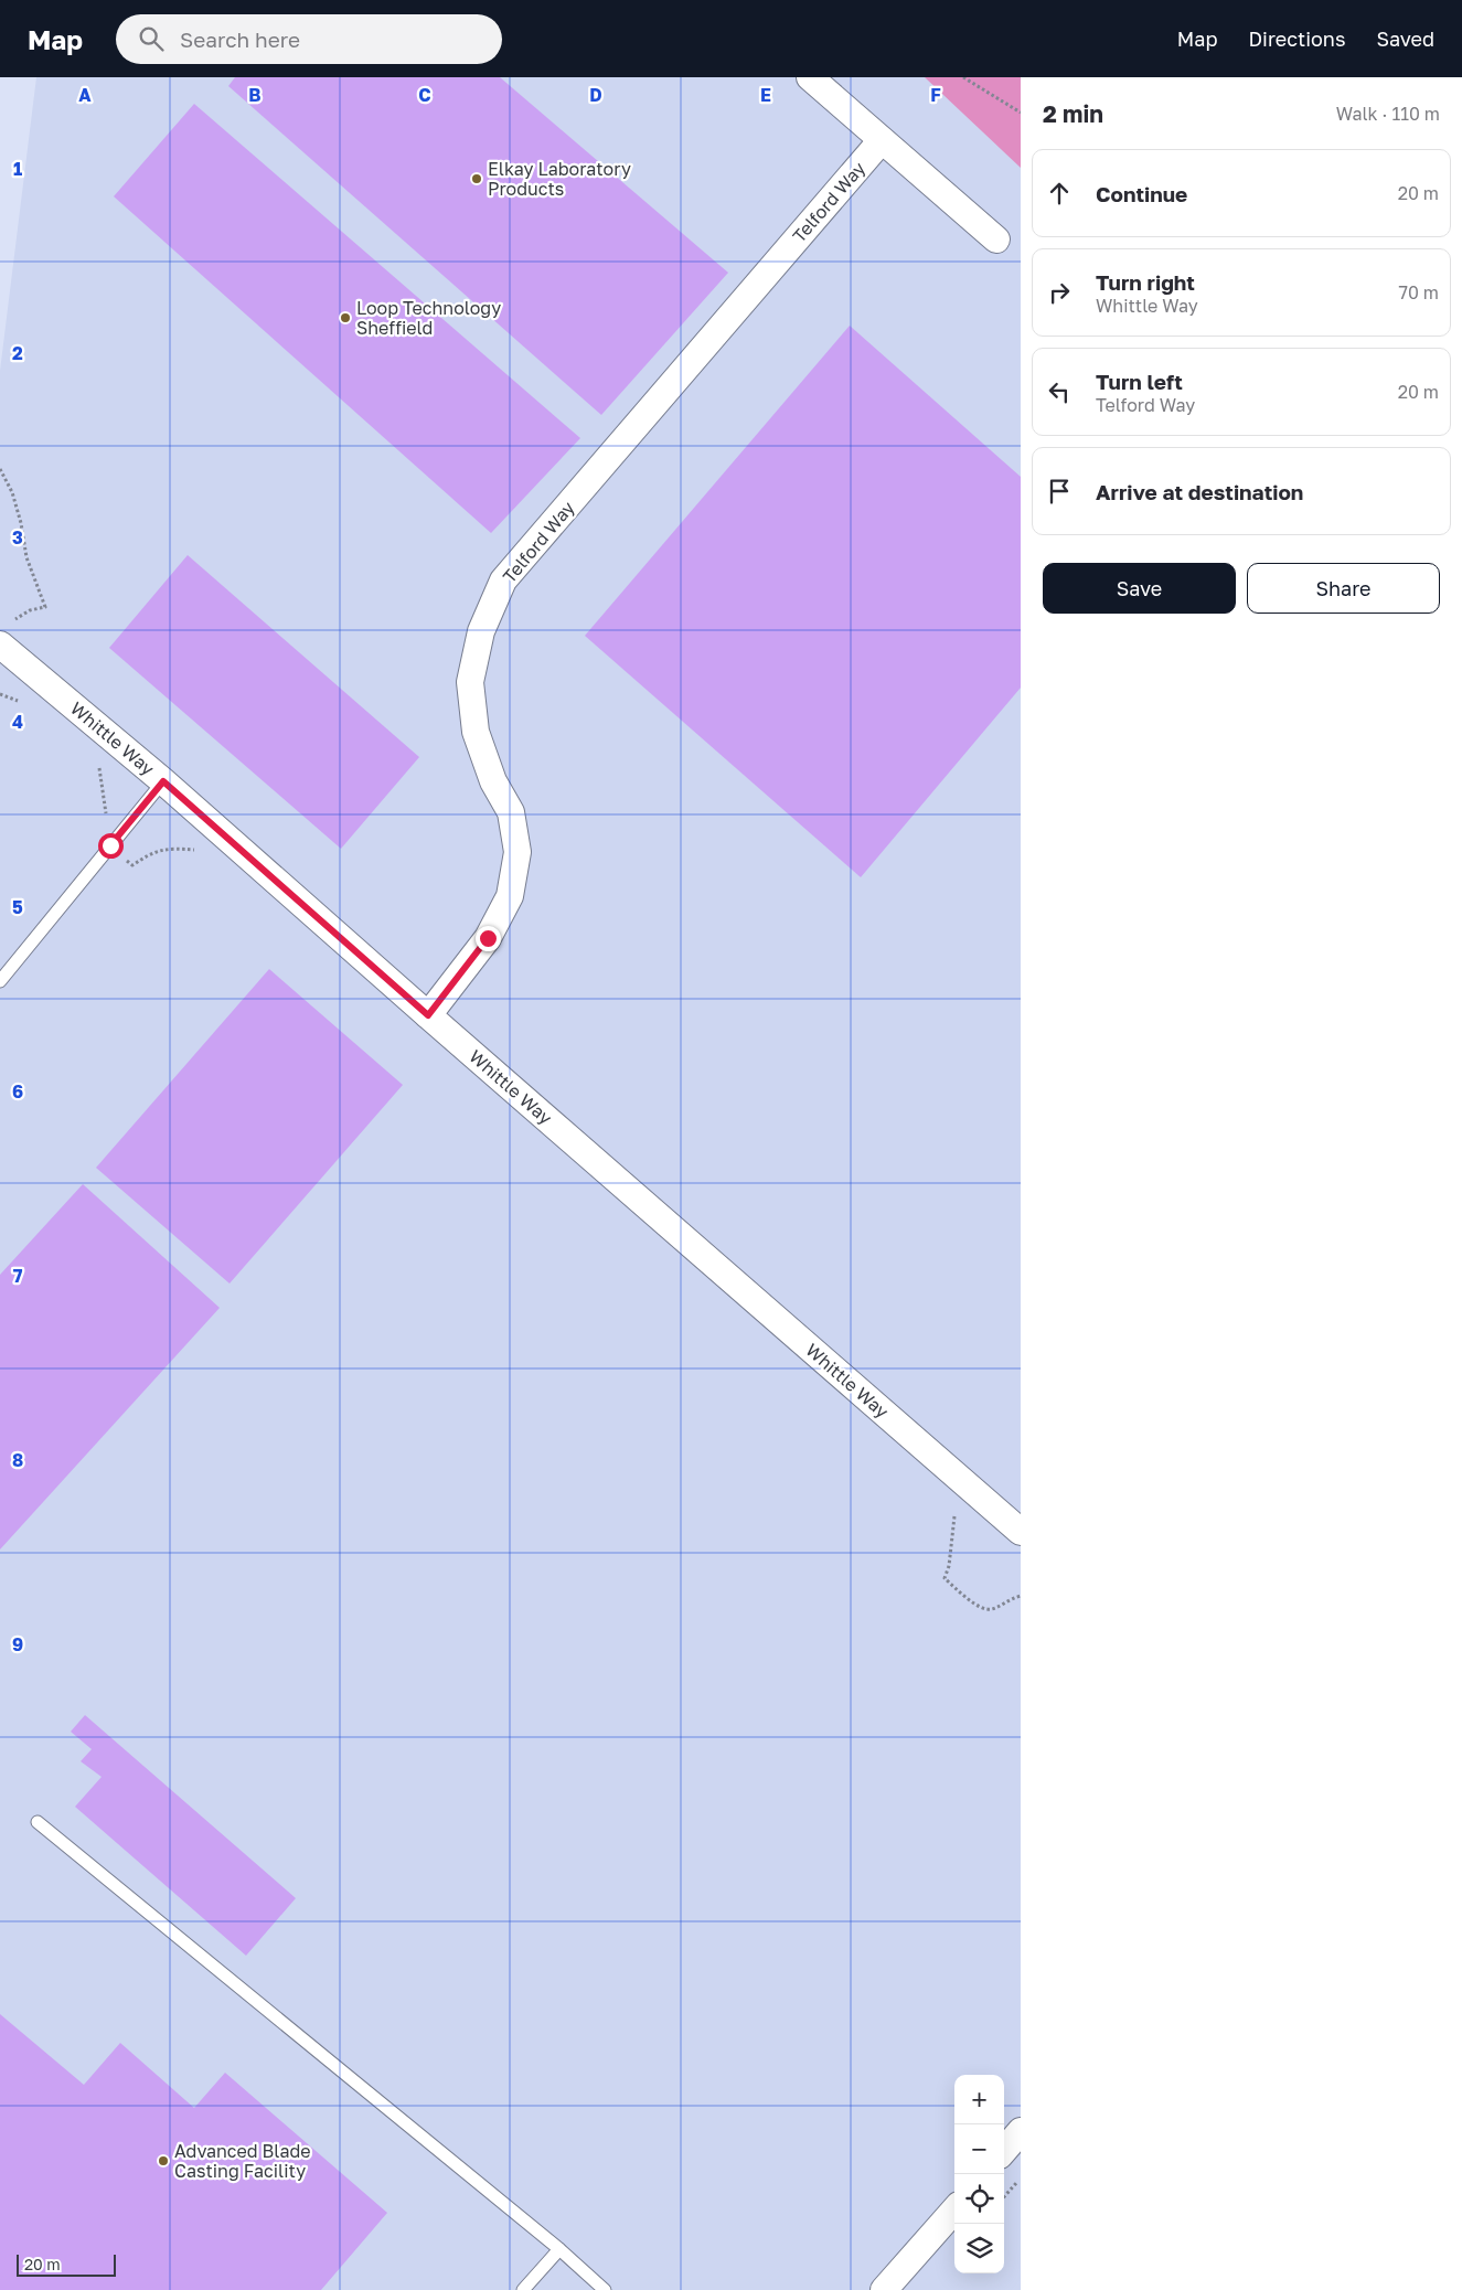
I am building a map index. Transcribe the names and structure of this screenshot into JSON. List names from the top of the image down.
{
  "streets": {
    "street": ["Telford Way", "Whittle Way"]
  },
  "crossings": [
    ["Telford Way", "Whittle Way"]
  ],
  "places": ["Elkay Laboratory Products", "Loop Technology Sheffield", "Advanced Blade Casting Facility"],
  "scale_bar": "20 m",
  "page": {
    "header": "Map",
    "search": "Search here",
    "nav": ["Map", "Directions", "Saved"],
    "heading": ["2 min", "Walk · 110 m"],
    "list": [
      ["Continue", "20 m"],
      ["Turn right", "Whittle Way", "70 m"],
      ["Turn left", "Telford Way", "20 m"],
      "Arrive at destination"
    ],
    "buttons": ["Save", "Share"],
    "map_buttons": ["+", "−"],
    "scale": "20 m"
  },
  "grid": {
    "columns": [
      "A",
      "B",
      "C",
      "D",
      "E",
      "F"
    ],
    "rows": [
      "1",
      "2",
      "3",
      "4",
      "5",
      "6",
      "7",
      "8",
      "9"
    ]
  }
}
